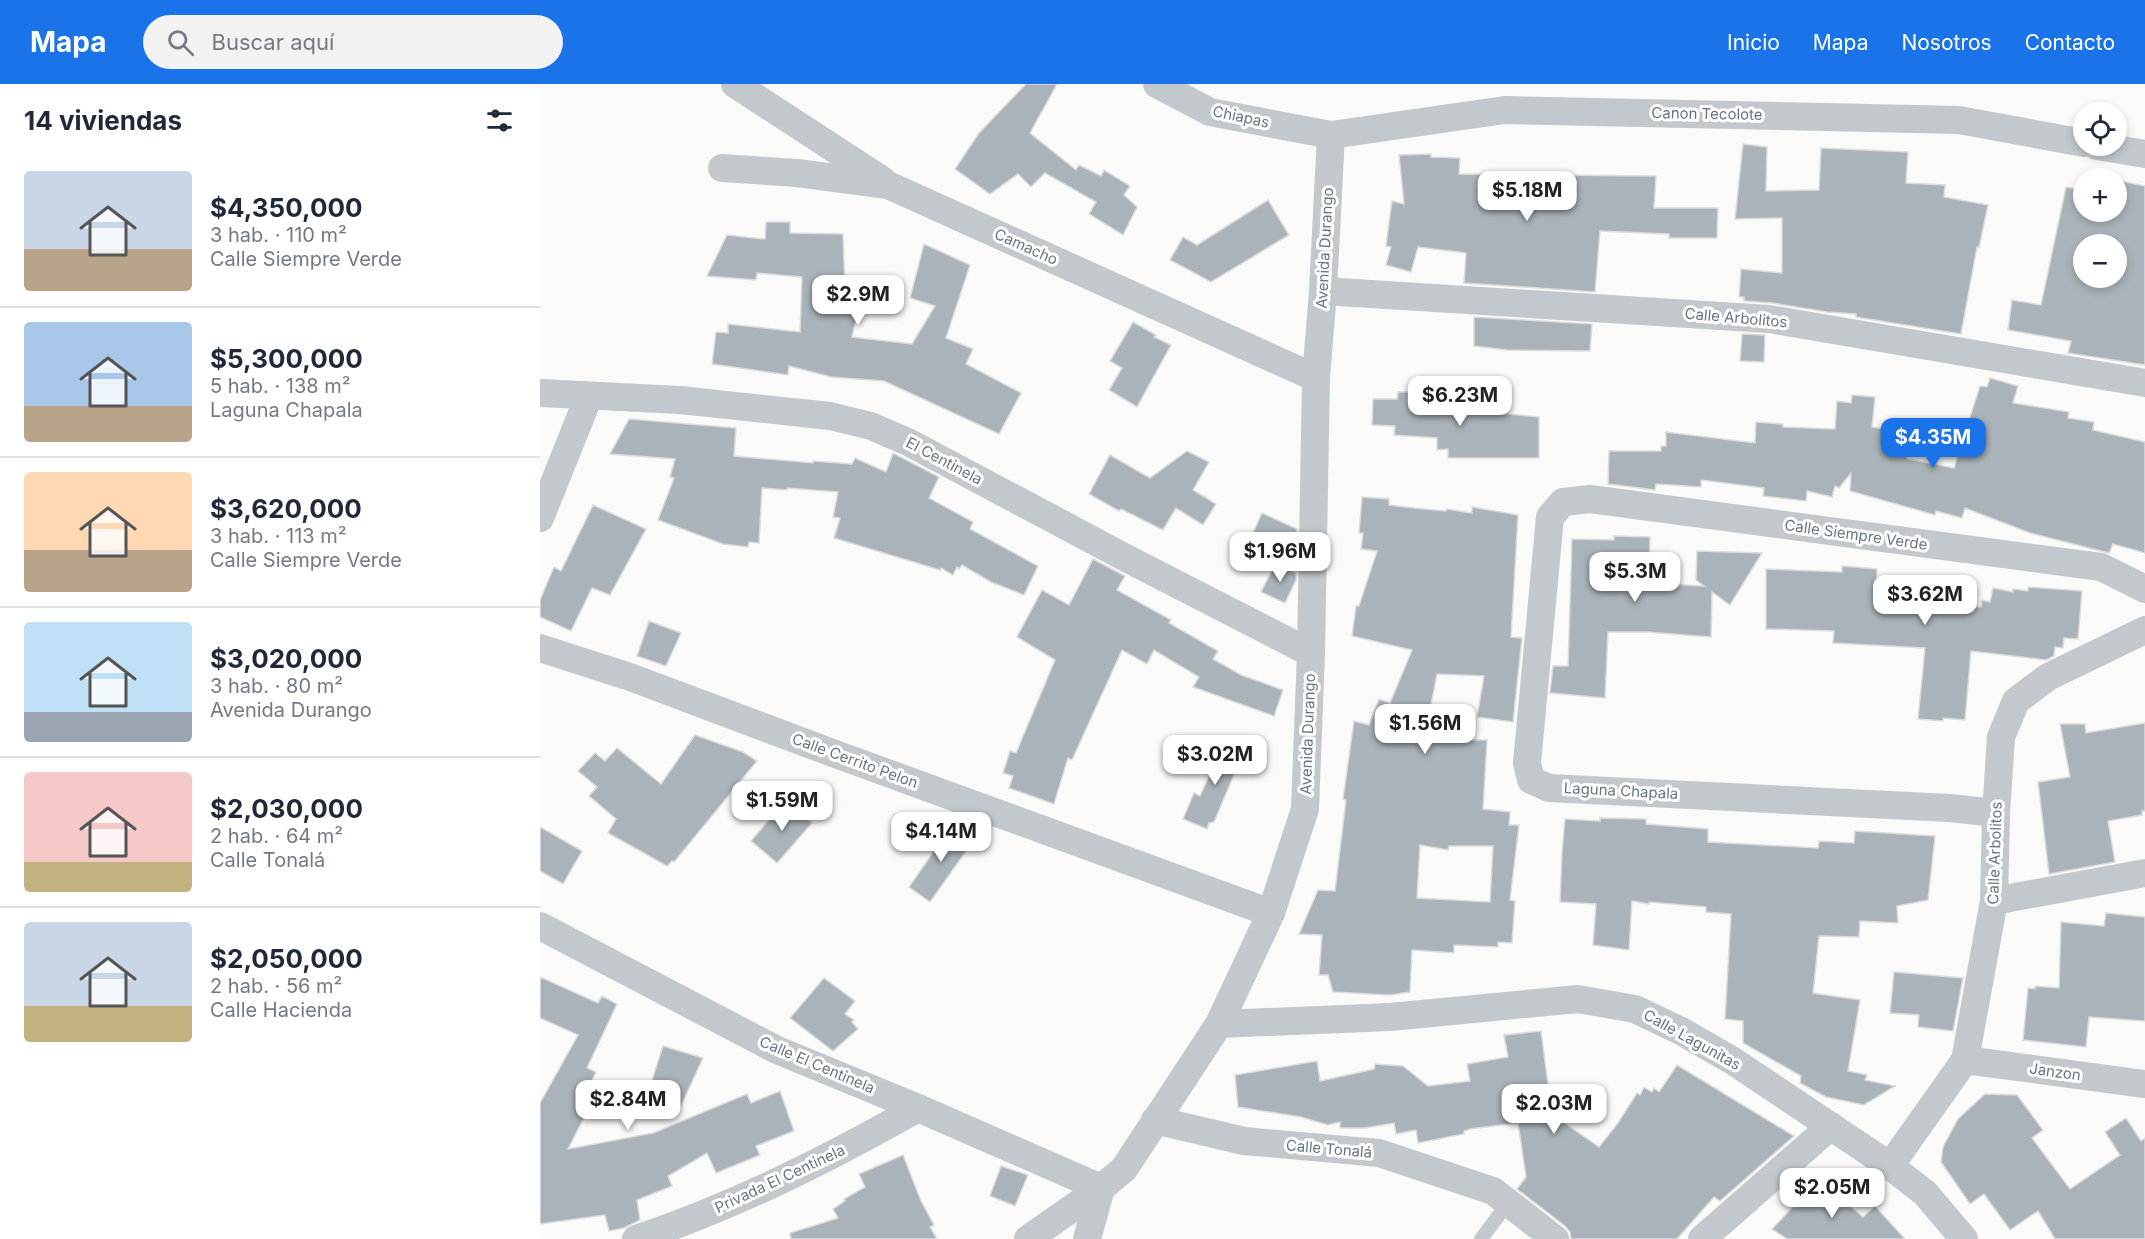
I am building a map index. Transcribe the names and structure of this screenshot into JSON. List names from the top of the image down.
{
  "streets": {
    "street": [
      "Canon Tecolote",
      "Chiapas",
      "Camacho",
      "Avenida Durango",
      "Calle Arbolitos",
      "El Centinela",
      "Calle Siempre Verde",
      "Calle Cerrito Pelon",
      "Laguna Chapala",
      "Calle Lagunitas",
      "Calle El Centinela",
      "Janzon",
      "Calle Tonalá",
      "Privada El Centinela"
    ]
  },
  "crossings": [
    ["Canon Tecolote", "Chiapas"],
    ["Canon Tecolote", "Avenida Durango"],
    ["Chiapas", "Avenida Durango"],
    ["Camacho", "Avenida Durango"],
    ["Avenida Durango", "Calle Arbolitos"],
    ["Avenida Durango", "El Centinela"],
    ["Avenida Durango", "Calle Cerrito Pelon"],
    ["Avenida Durango", "Calle Lagunitas"],
    ["Avenida Durango", "Calle El Centinela"],
    ["Avenida Durango", "Calle Tonalá"],
    ["Calle Arbolitos", "Laguna Chapala"],
    ["Calle Arbolitos", "Calle Lagunitas"],
    ["Calle Arbolitos", "Janzon"],
    ["Calle Siempre Verde", "Laguna Chapala"],
    ["Calle El Centinela", "Privada El Centinela"]
  ],
  "page": {
    "header": "Mapa",
    "search": "Buscar aquí",
    "nav": [
      "Inicio",
      "Mapa",
      "Nosotros",
      "Contacto"
    ],
    "heading": "14 viviendas",
    "map_buttons": ["+", "−"],
    "list": [
      {
        "name": "$4,350,000",
        "note": "3 hab. · 110 m² · Calle Siempre Verde"
      },
      {
        "name": "$5,300,000",
        "note": "5 hab. · 138 m² · Laguna Chapala"
      },
      {
        "name": "$3,620,000",
        "note": "3 hab. · 113 m² · Calle Siempre Verde"
      },
      {
        "name": "$3,020,000",
        "note": "3 hab. · 80 m² · Avenida Durango"
      },
      {
        "name": "$2,030,000",
        "note": "2 hab. · 64 m² · Calle Tonalá"
      },
      {
        "name": "$2,050,000",
        "note": "2 hab. · 56 m² · Calle Hacienda"
      }
    ],
    "price": [
      "$5.18M",
      "$2.9M",
      "$6.23M",
      "$4.35M",
      "$1.96M",
      "$5.3M",
      "$3.62M",
      "$1.56M",
      "$3.02M",
      "$1.59M",
      "$4.14M",
      "$2.84M",
      "$2.03M",
      "$2.05M"
    ]
  }
}
